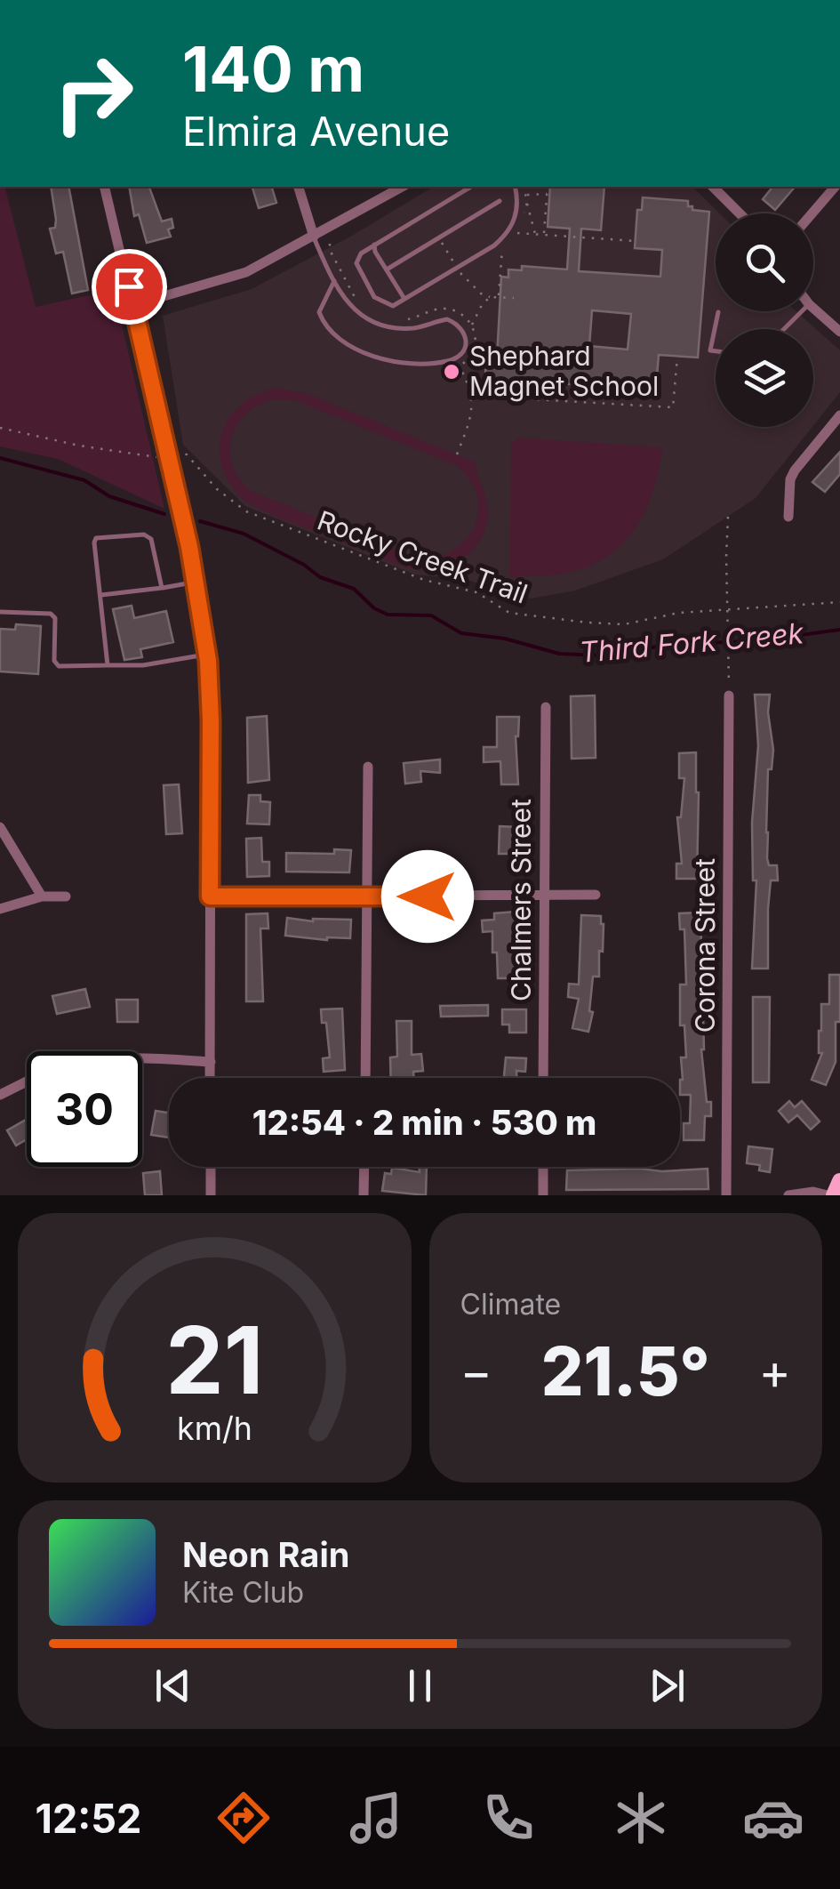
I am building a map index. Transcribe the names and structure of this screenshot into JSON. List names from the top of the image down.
{
  "streets": {
    "street": ["Chalmers Street", "Corona Street"],
    "path": ["Rocky Creek Trail"]
  },
  "water": ["Third Fork Creek"],
  "places": ["Shephard Magnet School"],
  "page": {
    "turn": ["140 m", "Elmira Avenue"],
    "limit": "30",
    "trip": "12:54 · 2 min · 530 m",
    "tile": "Climate",
    "heat": ["−", "21.5°", "+"],
    "song": ["Neon Rain", "Kite Club"],
    "tabs": "12:52",
    "gauge": ["21", "km/h"]
  }
}
